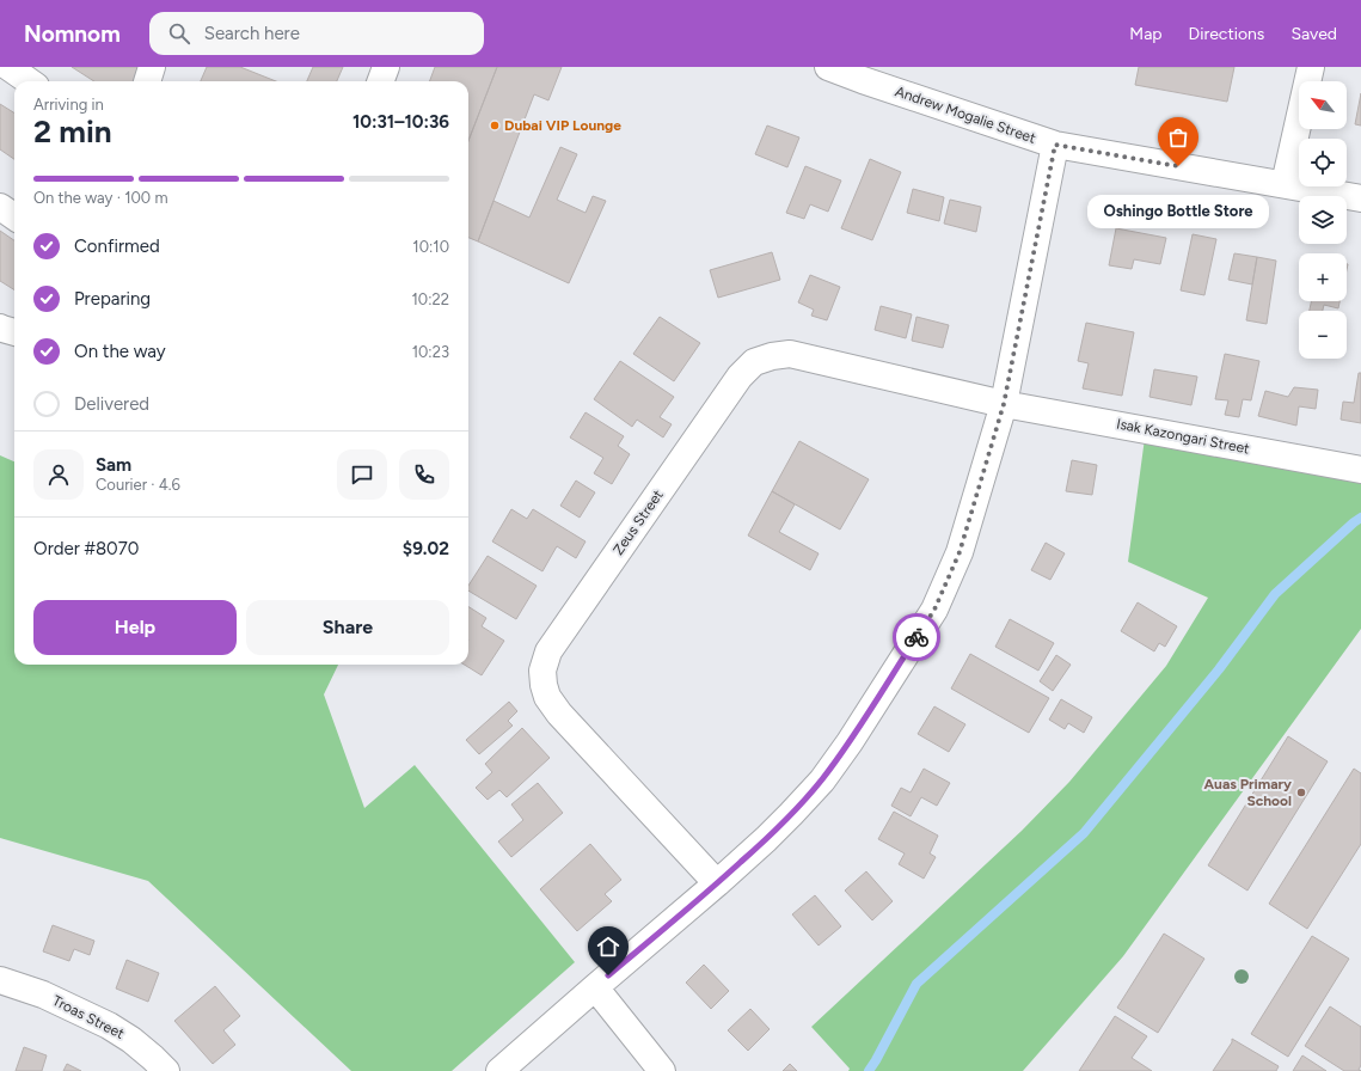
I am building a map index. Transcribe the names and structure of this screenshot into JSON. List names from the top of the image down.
{
  "streets": {
    "street": [
      "Andrew Mogalie Street",
      "Isak Kazongari Street",
      "Zeus Street",
      "Troas Street"
    ]
  },
  "crossings": [
    ["Isak Kazongari Street", "Zeus Street"]
  ],
  "places": ["Dubai VIP Lounge", "Oshingo Bottle Store", "Auas Primary School"],
  "north": "top left",
  "page": {
    "header": "Nomnom",
    "search": "Search here",
    "nav": ["Map", "Directions", "Saved"],
    "map_buttons": ["+", "−"],
    "heading": ["2 min", "Arriving in", "10:31–10:36"],
    "panel": [
      "Sam",
      "Courier · 4.6",
      "Order #8070",
      "$9.02"
    ],
    "bar": "On the way · 100 m",
    "bubble": "Oshingo Bottle Store",
    "list": [
      ["Confirmed", "10:10"],
      ["Preparing", "10:22"],
      ["On the way", "10:23"],
      "Delivered"
    ],
    "buttons": ["Help", "Share"]
  }
}
